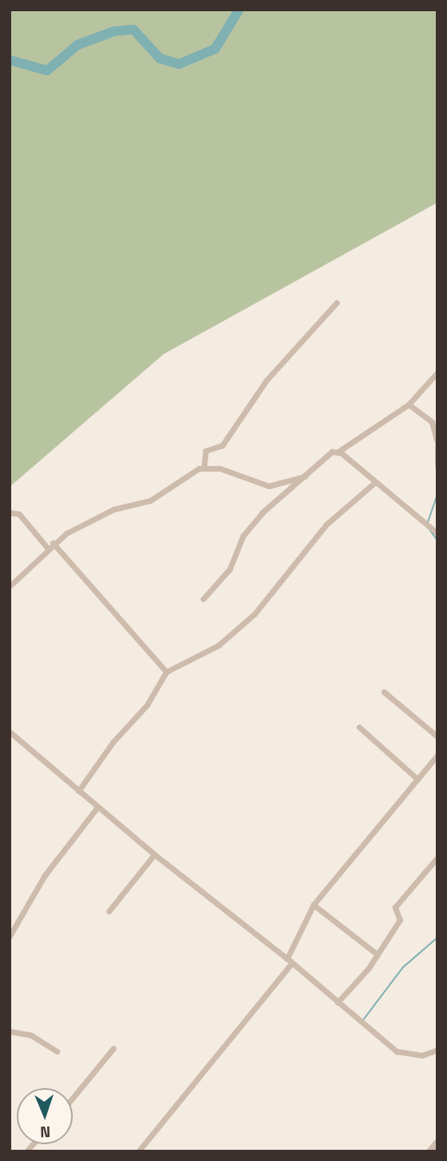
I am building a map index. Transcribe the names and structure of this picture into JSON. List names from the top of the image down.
{
  "north": "bottom"
}
